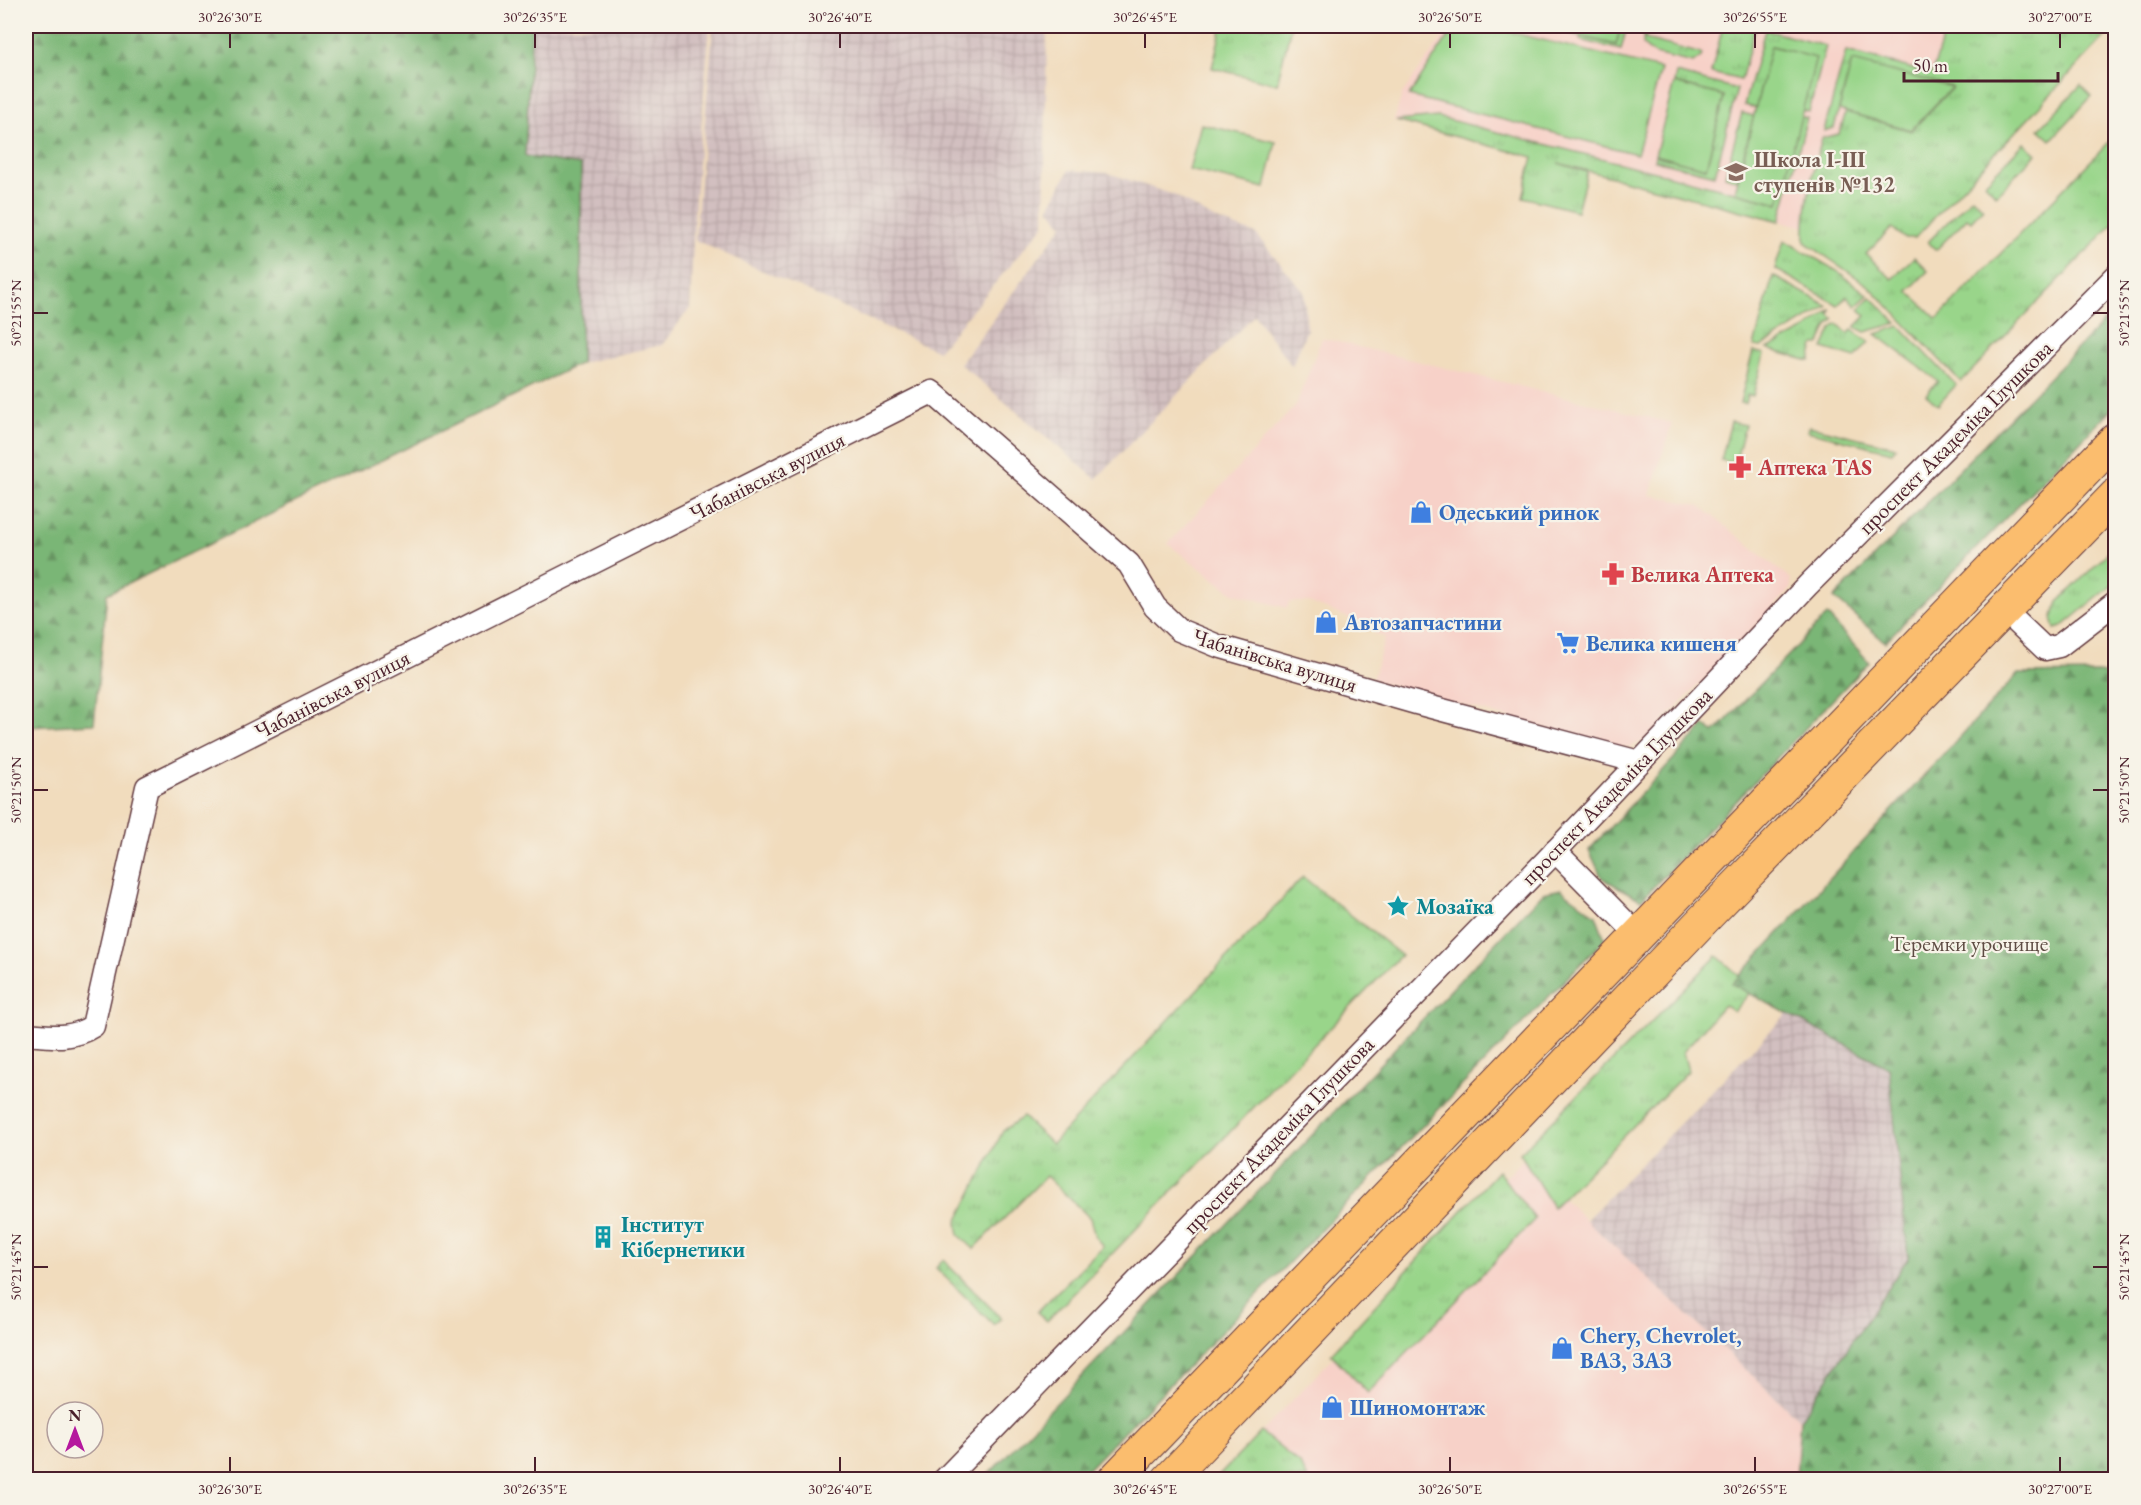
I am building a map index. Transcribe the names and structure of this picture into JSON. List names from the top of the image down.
{
  "streets": {
    "street": ["проспект Академіка Глушкова", "Чабанівська вулиця"]
  },
  "crossings": [
    ["проспект Академіка Глушкова", "Чабанівська вулиця"]
  ],
  "parks": ["Теремки урочище"],
  "places": {
    "school or university": ["Школа І-ІІІ ступенів №132"],
    "pharmacy": ["Аптека TAS", "Велика Аптека"],
    "shop": [
      "Одеський ринок",
      "Автозапчастини",
      "Chery, Chevrolet, ВАЗ, ЗАЗ",
      "Шиномонтаж"
    ],
    "supermarket": ["Велика кишеня"],
    "place": ["Мозаїка"],
    "building": ["Інститут Кібернетики"]
  },
  "scale_bar": "50 m",
  "north": "top",
  "coordinates": [
    "30°26'30\"E",
    "30°26'35\"E",
    "30°26'40\"E",
    "30°26'45\"E",
    "30°26'50\"E",
    "30°26'55\"E",
    "30°27'00\"E",
    "50°21'55\"N",
    "50°21'50\"N",
    "50°21'45\"N"
  ]
}
